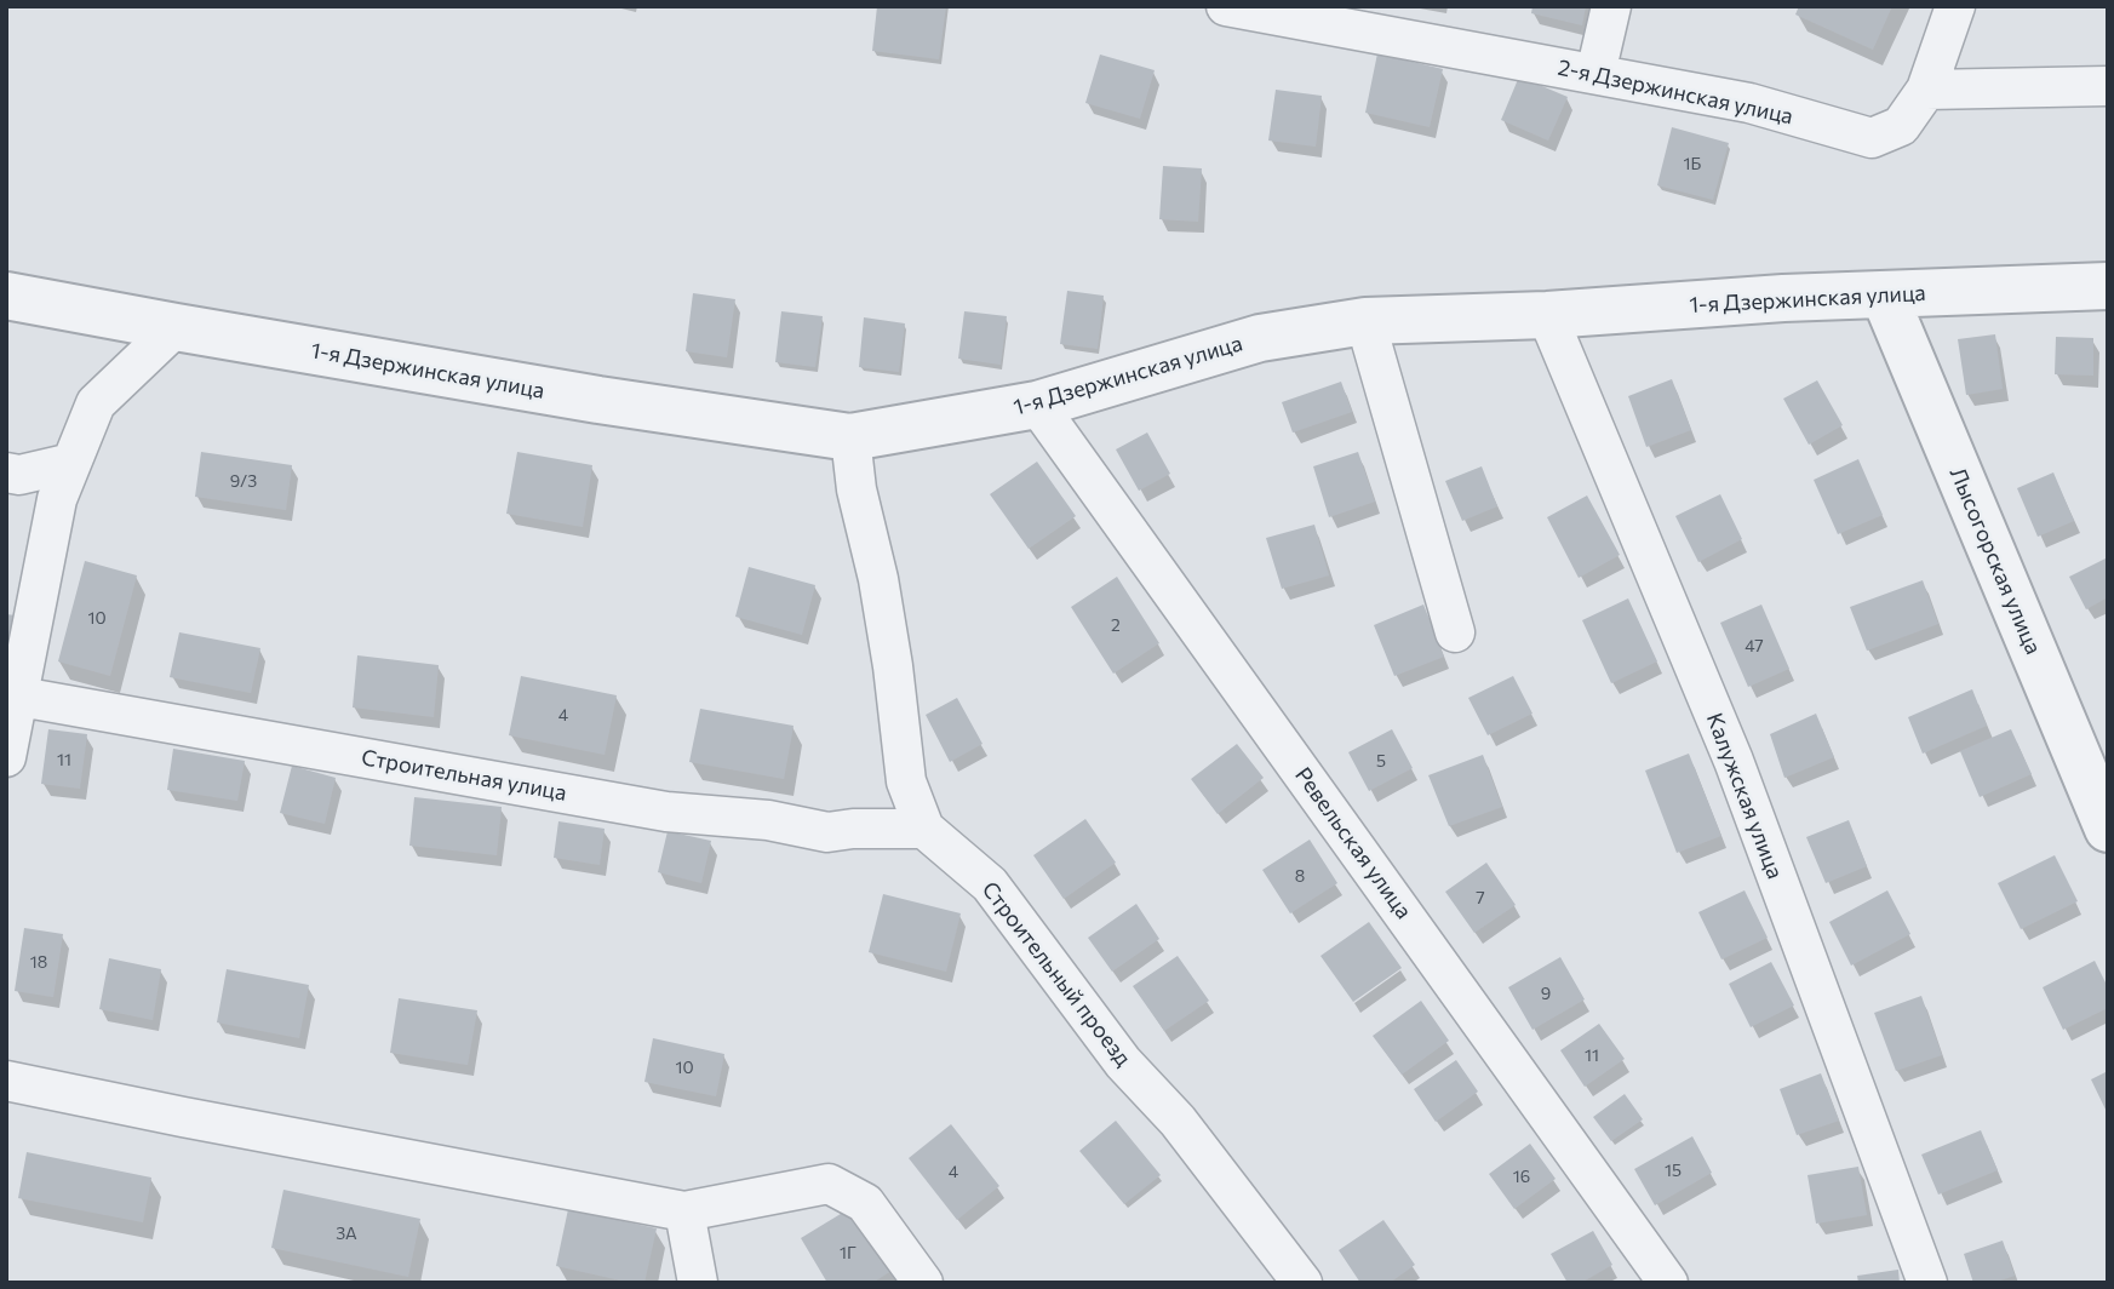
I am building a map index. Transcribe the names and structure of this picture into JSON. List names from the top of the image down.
{
  "streets": {
    "street": [
      "2-я Дзержинская улица",
      "1-я Дзержинская улица",
      "Лысогорская улица",
      "Строительная улица",
      "Калужская улица",
      "Ревельская улица",
      "Строительный проезд"
    ]
  },
  "crossings": [
    ["1-я Дзержинская улица", "Лысогорская улица"],
    ["1-я Дзержинская улица", "Калужская улица"],
    ["1-я Дзержинская улица", "Ревельская улица"],
    ["Строительная улица", "Строительный проезд"]
  ],
  "house_numbers": [
    "1Б",
    "9/3",
    "10",
    "2",
    "47",
    "4",
    "11",
    "5",
    "8",
    "7",
    "18",
    "9",
    "11",
    "10",
    "15",
    "4",
    "16",
    "3А",
    "1Г"
  ]
}
